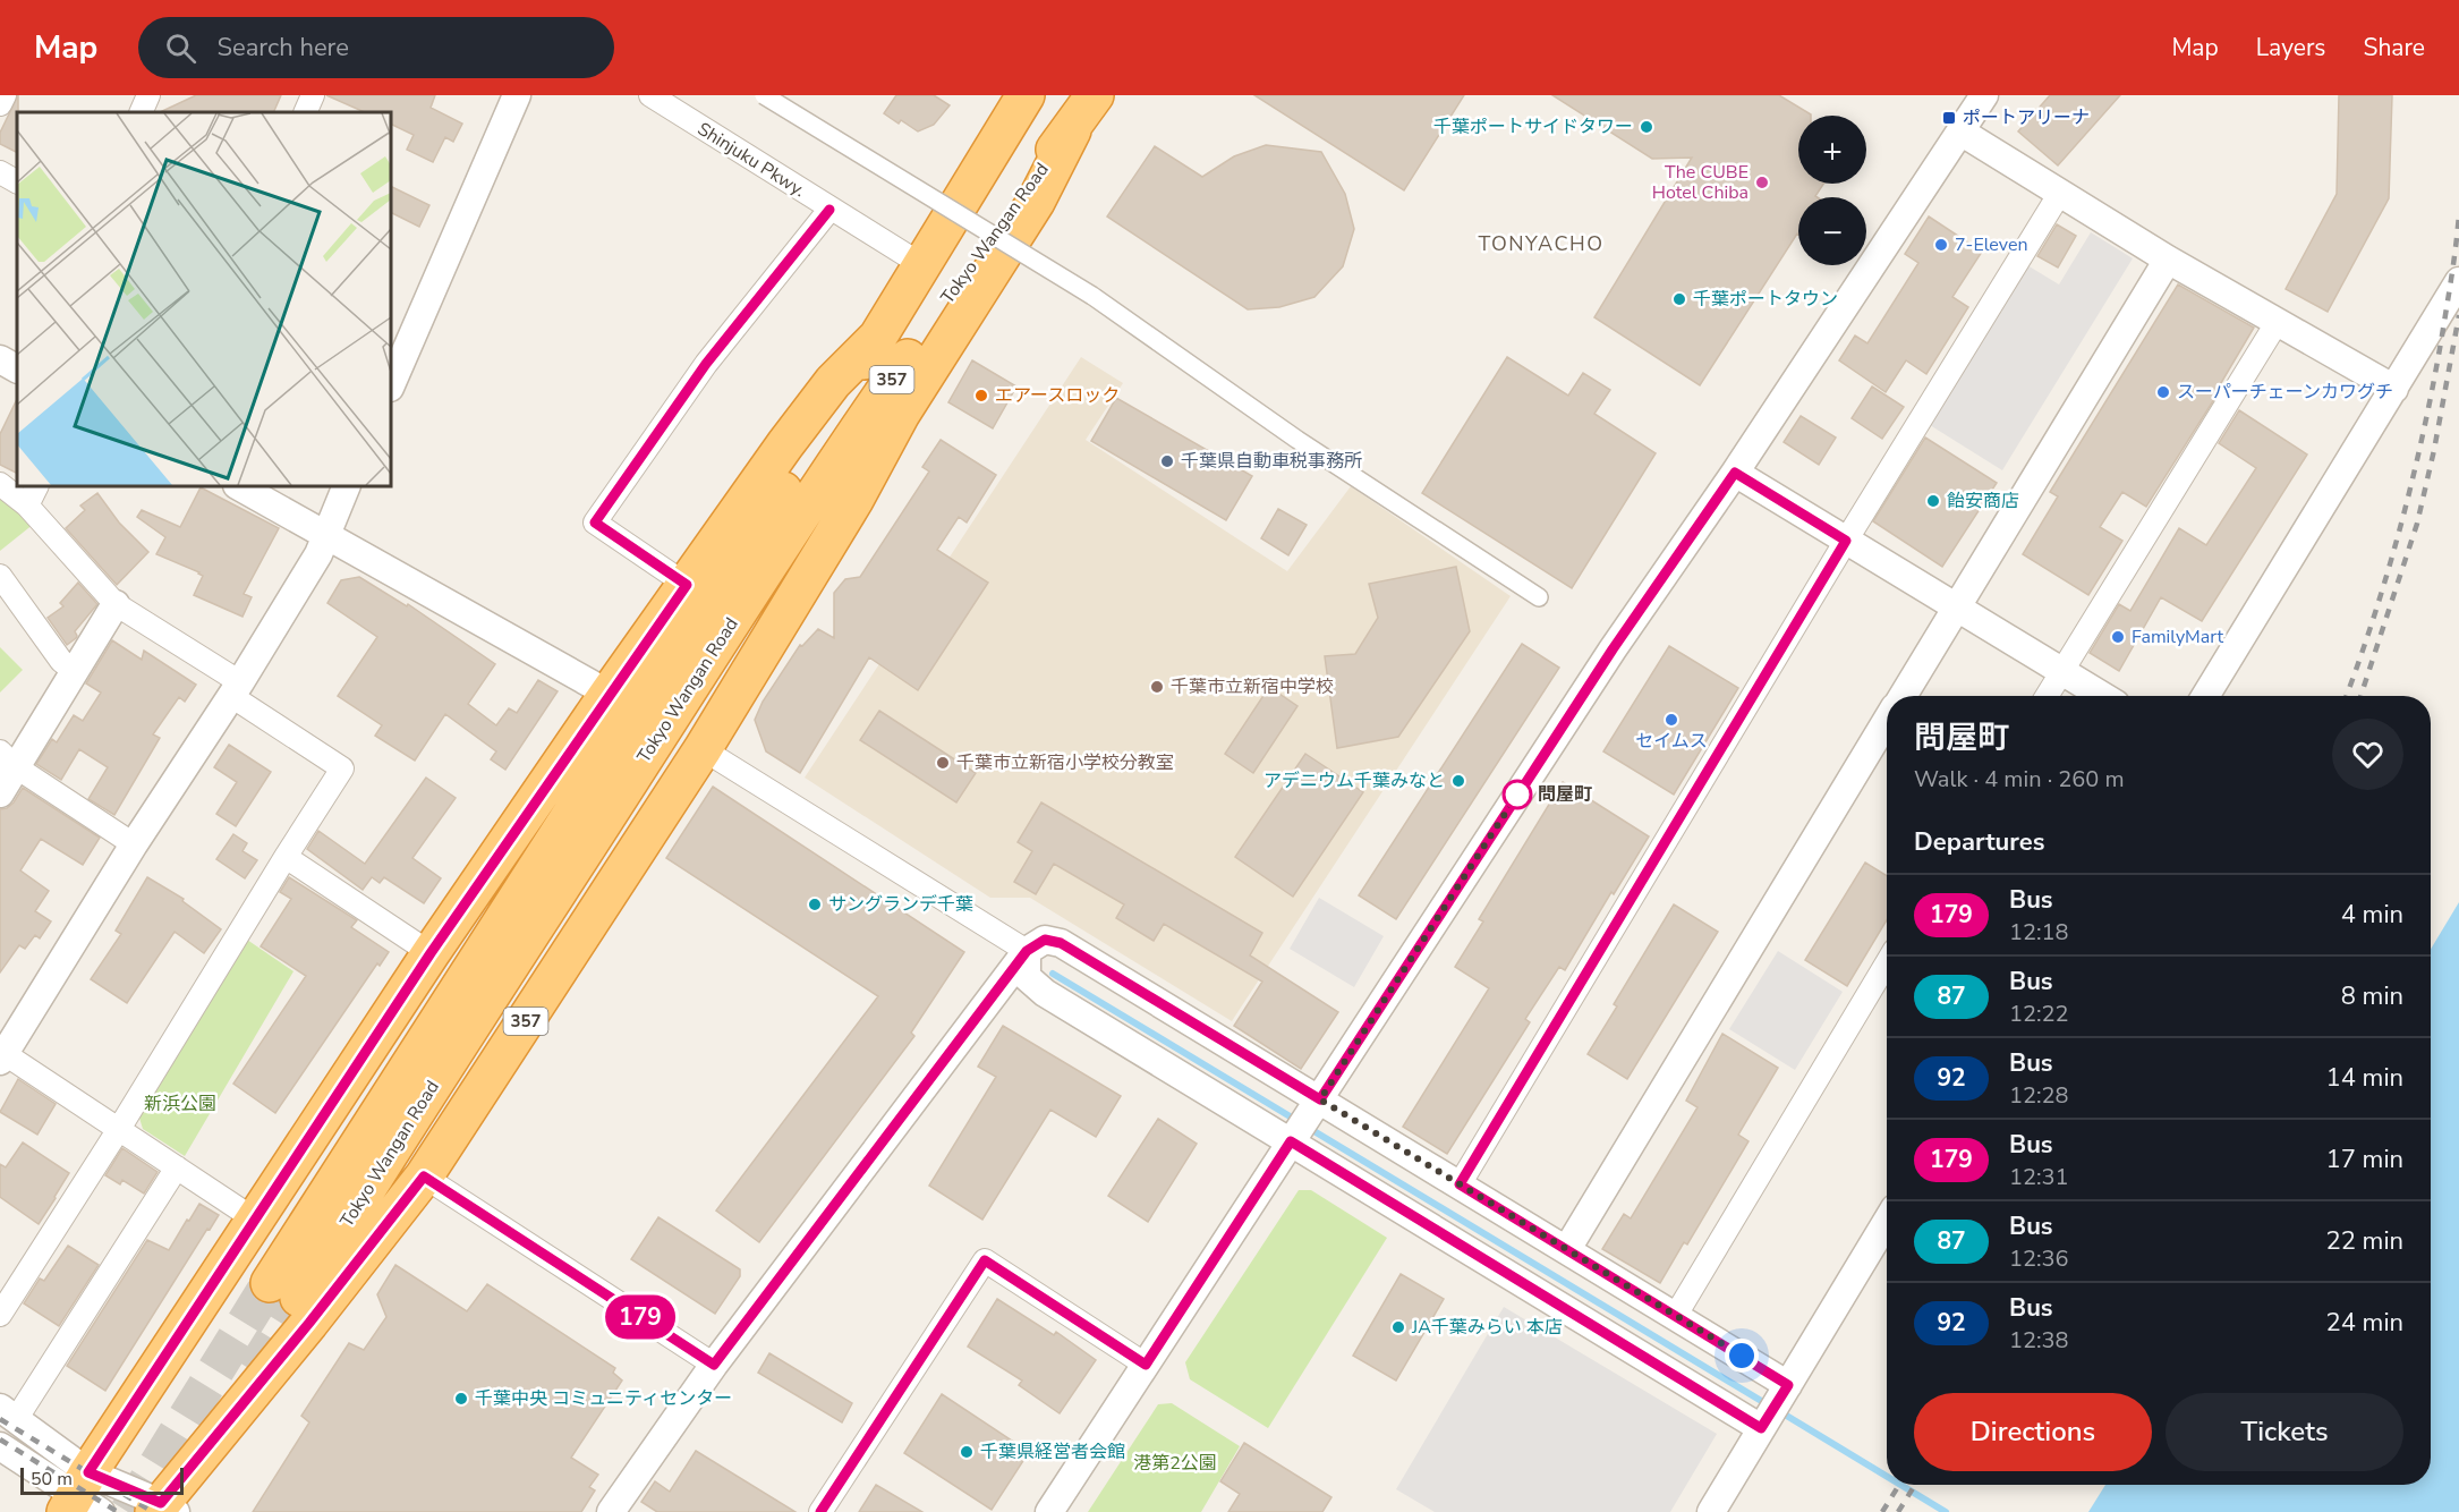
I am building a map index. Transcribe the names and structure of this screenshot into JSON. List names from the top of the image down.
{
  "streets": {
    "highway": ["Tokyo Wangan Road", "357"],
    "street": ["Shinjuku Pkwy."]
  },
  "crossings": [
    ["Shinjuku Pkwy.", "Tokyo Wangan Road"],
    ["Tokyo Wangan Road", "357"]
  ],
  "districts": ["TONYACHO"],
  "parks": ["新浜公園", "港第2公園"],
  "places": {
    "transit": ["ポートアリーナ"],
    "other": [
      "千葉ポートサイドタワー",
      "The CUBE Hotel Chiba",
      "7-Eleven",
      "千葉ポートタウン",
      "スーパーチェーンカワグチ",
      "エアースロック",
      "千葉県自動車税事務所",
      "飴安商店",
      "FamilyMart",
      "千葉市立新宿中学校",
      "セイムス",
      "千葉市立新宿小学校分教室",
      "アデニウム千葉みなと",
      "問屋町",
      "サングランデ千葉",
      "JA千葉みらい 本店",
      "千葉中央 コミュニティセンター",
      "千葉県経営者会館"
    ]
  },
  "lines": ["bus line 179"],
  "scale_bar": "50 m",
  "page": {
    "header": "Map",
    "search": "Search here",
    "nav": ["Map", "Layers", "Share"],
    "on_map": "179",
    "map_buttons": ["+", "−"],
    "heading": [
      ["問屋町", "Walk · 4 min · 260 m"],
      "Departures"
    ],
    "list": [
      {
        "mark": "179",
        "name": "Bus",
        "note": "12:18",
        "value": "4 min"
      },
      {
        "mark": "87",
        "name": "Bus",
        "note": "12:22",
        "value": "8 min"
      },
      {
        "mark": "92",
        "name": "Bus",
        "note": "12:28",
        "value": "14 min"
      },
      {
        "mark": "179",
        "name": "Bus",
        "note": "12:31",
        "value": "17 min"
      },
      {
        "mark": "87",
        "name": "Bus",
        "note": "12:36",
        "value": "22 min"
      },
      {
        "mark": "92",
        "name": "Bus",
        "note": "12:38",
        "value": "24 min"
      }
    ],
    "buttons": ["Directions", "Tickets"],
    "scale": "50 m"
  }
}
